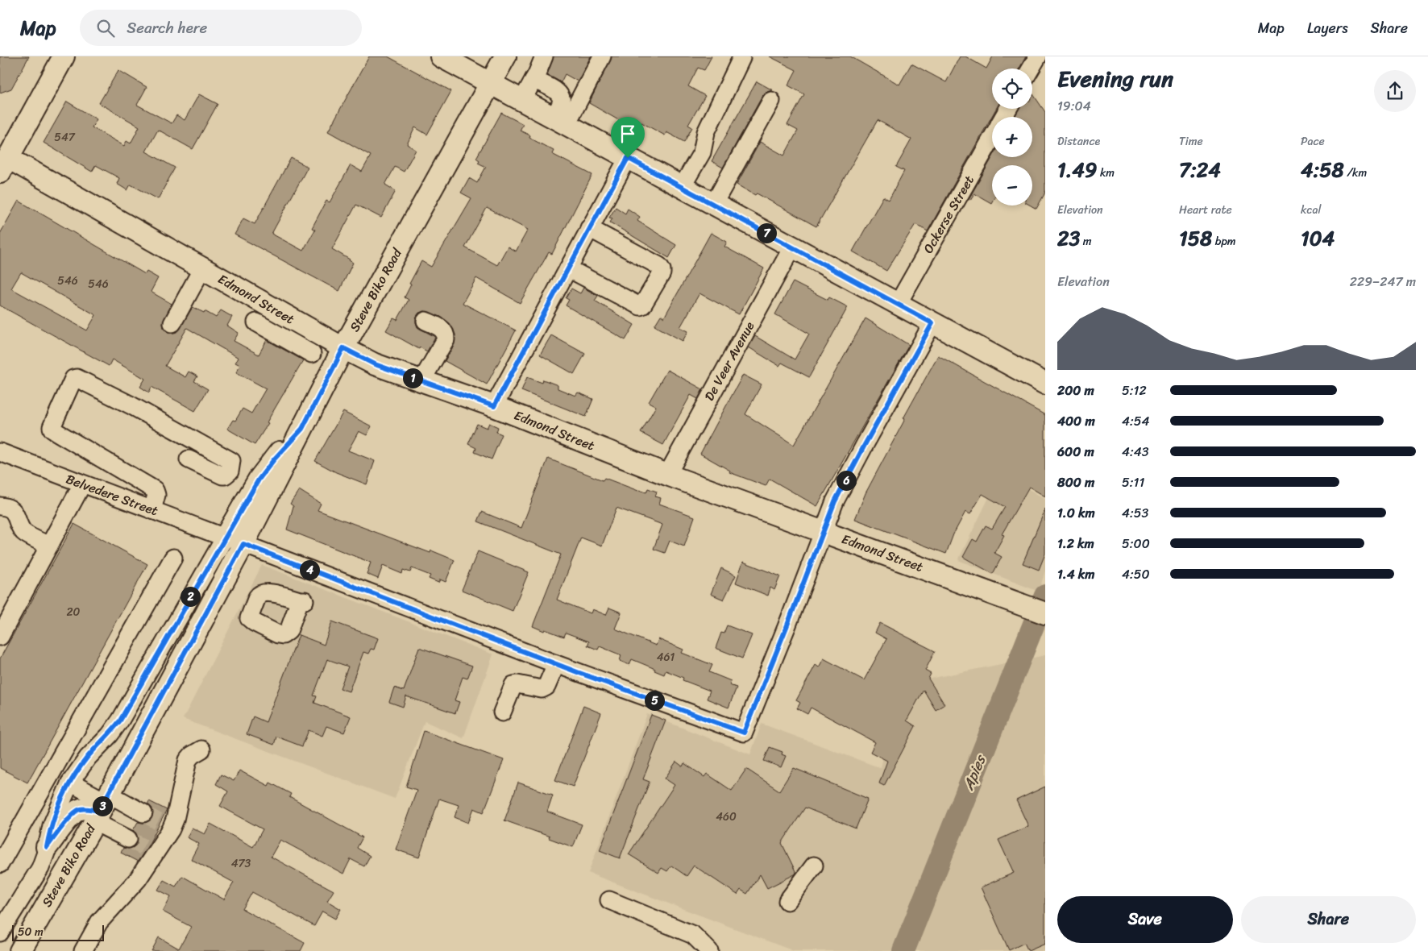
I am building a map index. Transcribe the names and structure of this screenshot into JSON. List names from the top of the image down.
{
  "streets": {
    "main road": ["Steve Biko Road", "Edmond Street"],
    "street": ["Ockerse Street", "De Veer Avenue", "Belvedere Street"]
  },
  "crossings": [
    ["Steve Biko Road", "Edmond Street"],
    ["Steve Biko Road", "Belvedere Street"],
    ["Edmond Street", "De Veer Avenue"],
    ["Edmond Street", "Belvedere Street"]
  ],
  "water": ["Apies"],
  "house_numbers": [
    "547",
    "546",
    "546",
    "20",
    "461",
    "460",
    "473"
  ],
  "scale_bar": "50 m",
  "page": {
    "header": "Map",
    "search": "Search here",
    "nav": ["Map", "Layers", "Share"],
    "heading": ["Evening run", "19:04"],
    "map_buttons": ["+", "−"],
    "stats": [
      ["Distance", "1.49 km"],
      ["Time", "7:24"],
      ["Pace", "4:58 /km"],
      ["Elevation", "23 m"],
      ["Heart rate", "158 bpm"],
      ["kcal", "104"]
    ],
    "pins": [
      "7",
      "1",
      "6",
      "4",
      "2",
      "5",
      "3"
    ],
    "chart": ["Elevation", "229–247 m"],
    "list": [
      {
        "name": "200 m",
        "note": "5:12"
      },
      {
        "name": "400 m",
        "note": "4:54"
      },
      {
        "name": "600 m",
        "note": "4:43"
      },
      {
        "name": "800 m",
        "note": "5:11"
      },
      {
        "name": "1.0 km",
        "note": "4:53"
      },
      {
        "name": "1.2 km",
        "note": "5:00"
      },
      {
        "name": "1.4 km",
        "note": "4:50"
      }
    ],
    "buttons": ["Save", "Share"],
    "scale": "50 m"
  }
}
